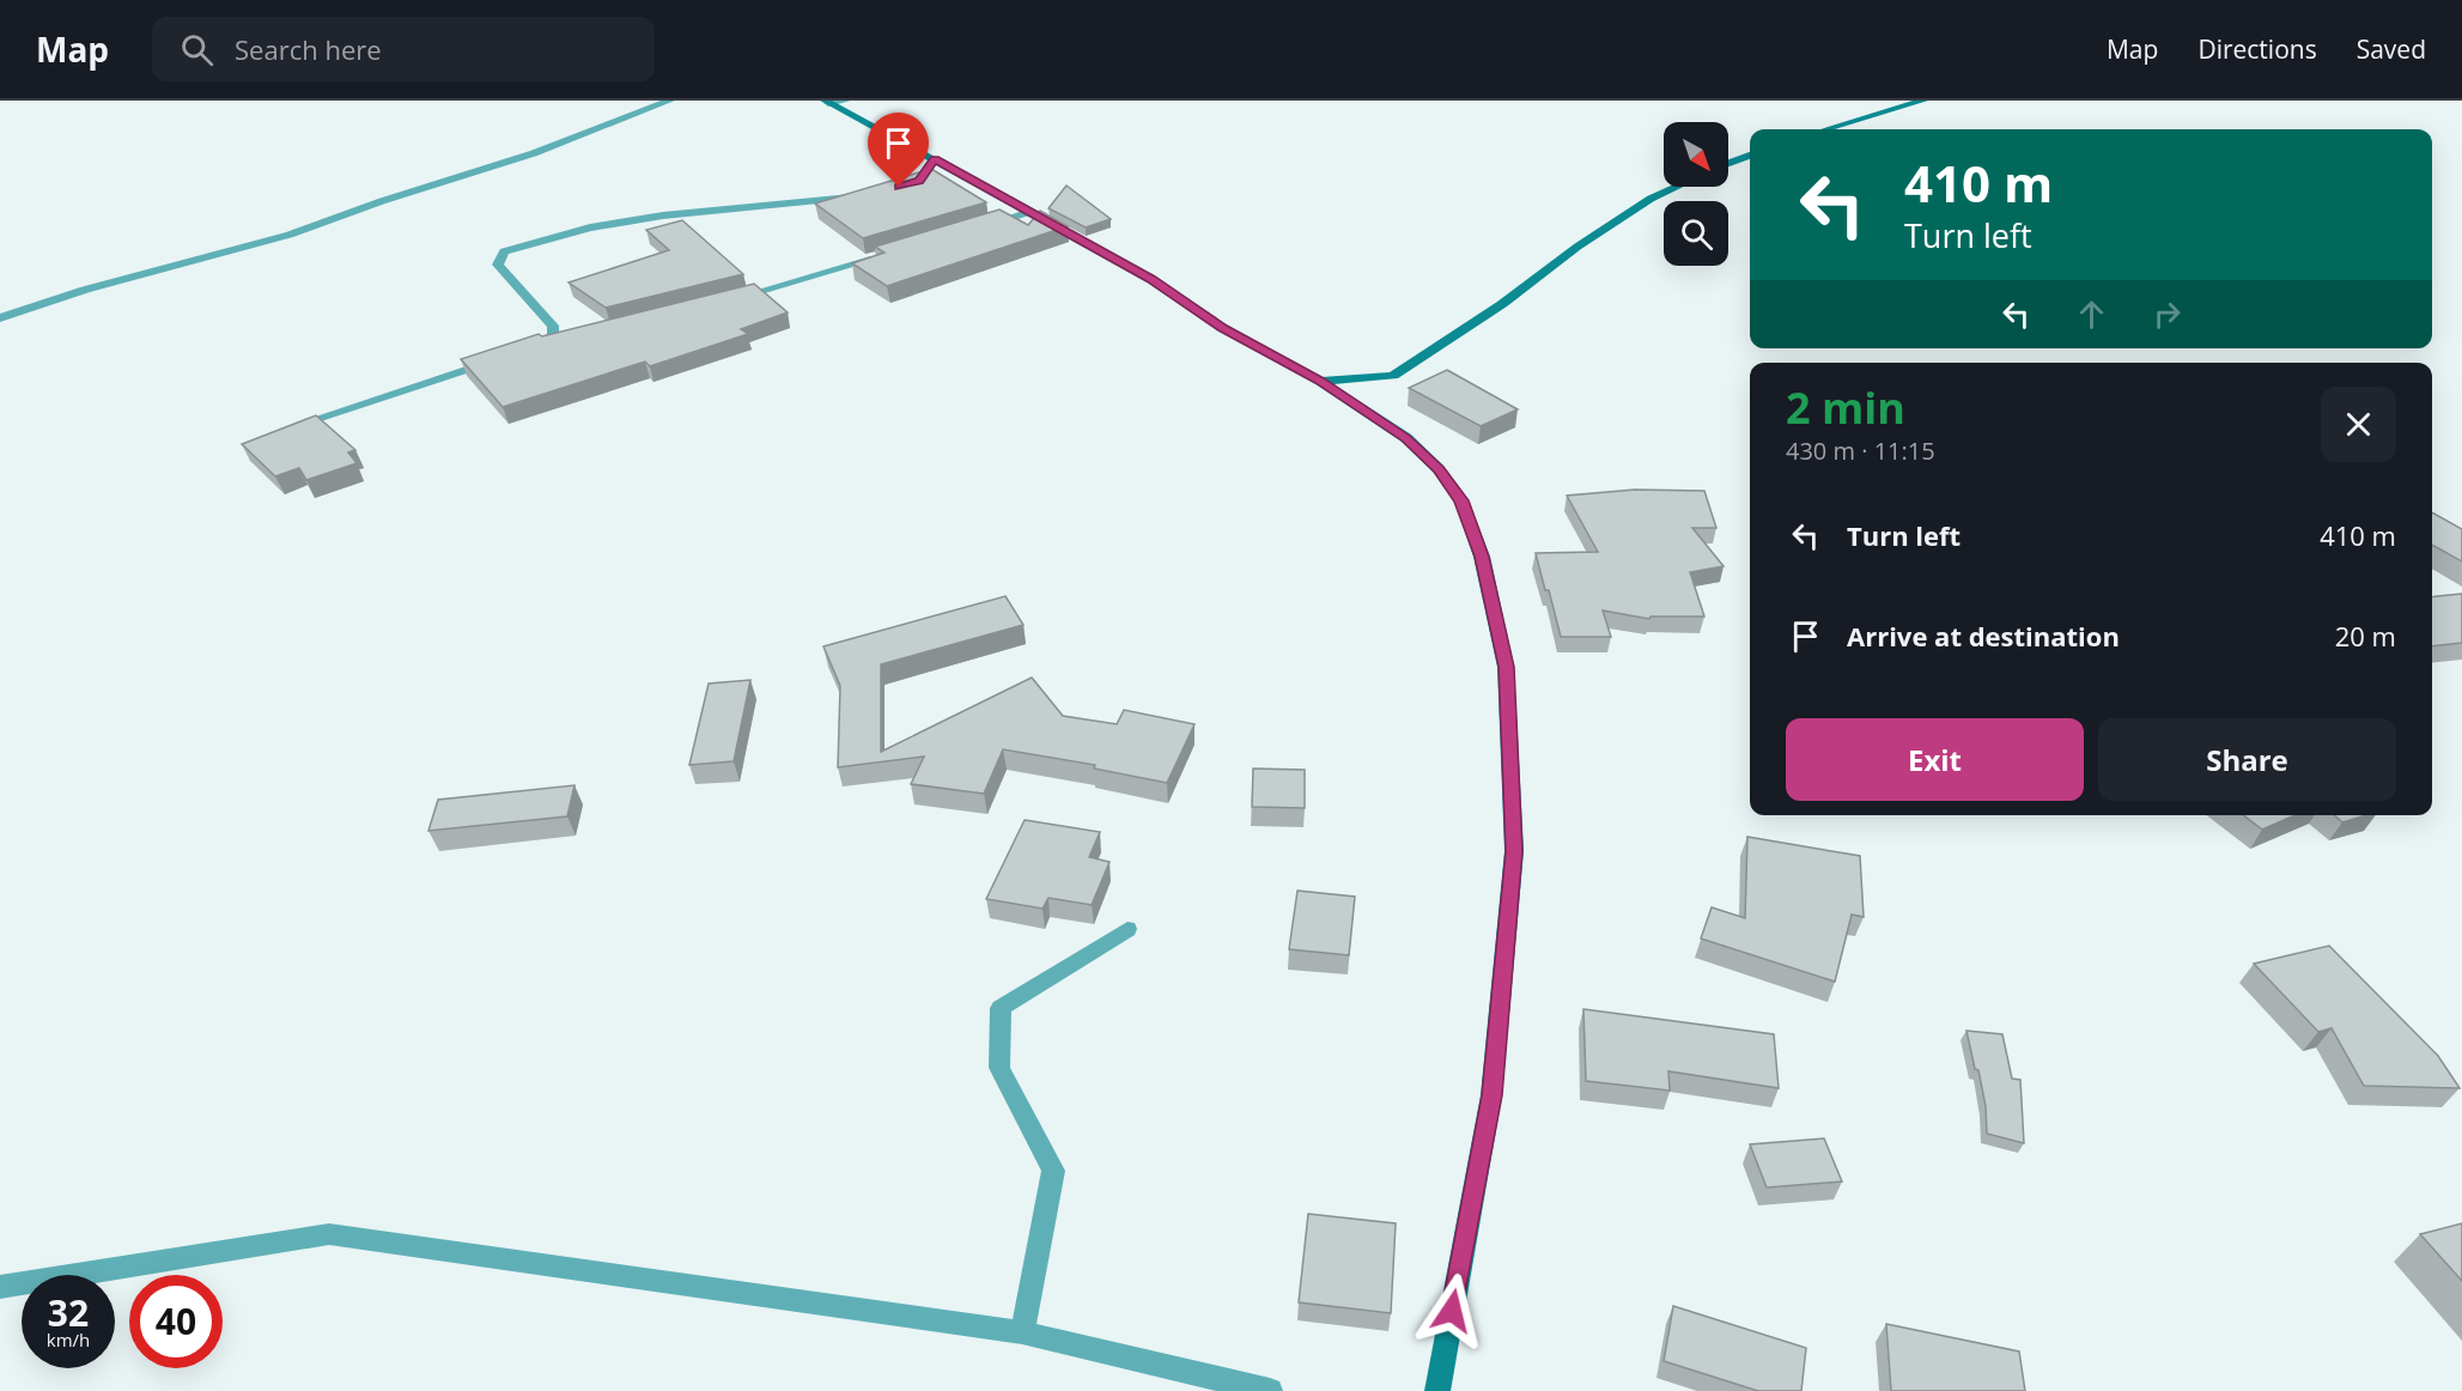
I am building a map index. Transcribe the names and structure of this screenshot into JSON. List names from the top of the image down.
{
  "north": "bottom right",
  "page": {
    "header": "Map",
    "search": "Search here",
    "nav": ["Map", "Directions", "Saved"],
    "turn": ["410 m", "Turn left"],
    "heading": ["2 min", "430 m · 11:15"],
    "list": [
      {
        "name": "Turn left",
        "value": "410 m"
      },
      {
        "name": "Arrive at destination",
        "value": "20 m"
      }
    ],
    "buttons": ["Exit", "Share"],
    "speed": "32 km/h",
    "limit": "40"
  }
}
